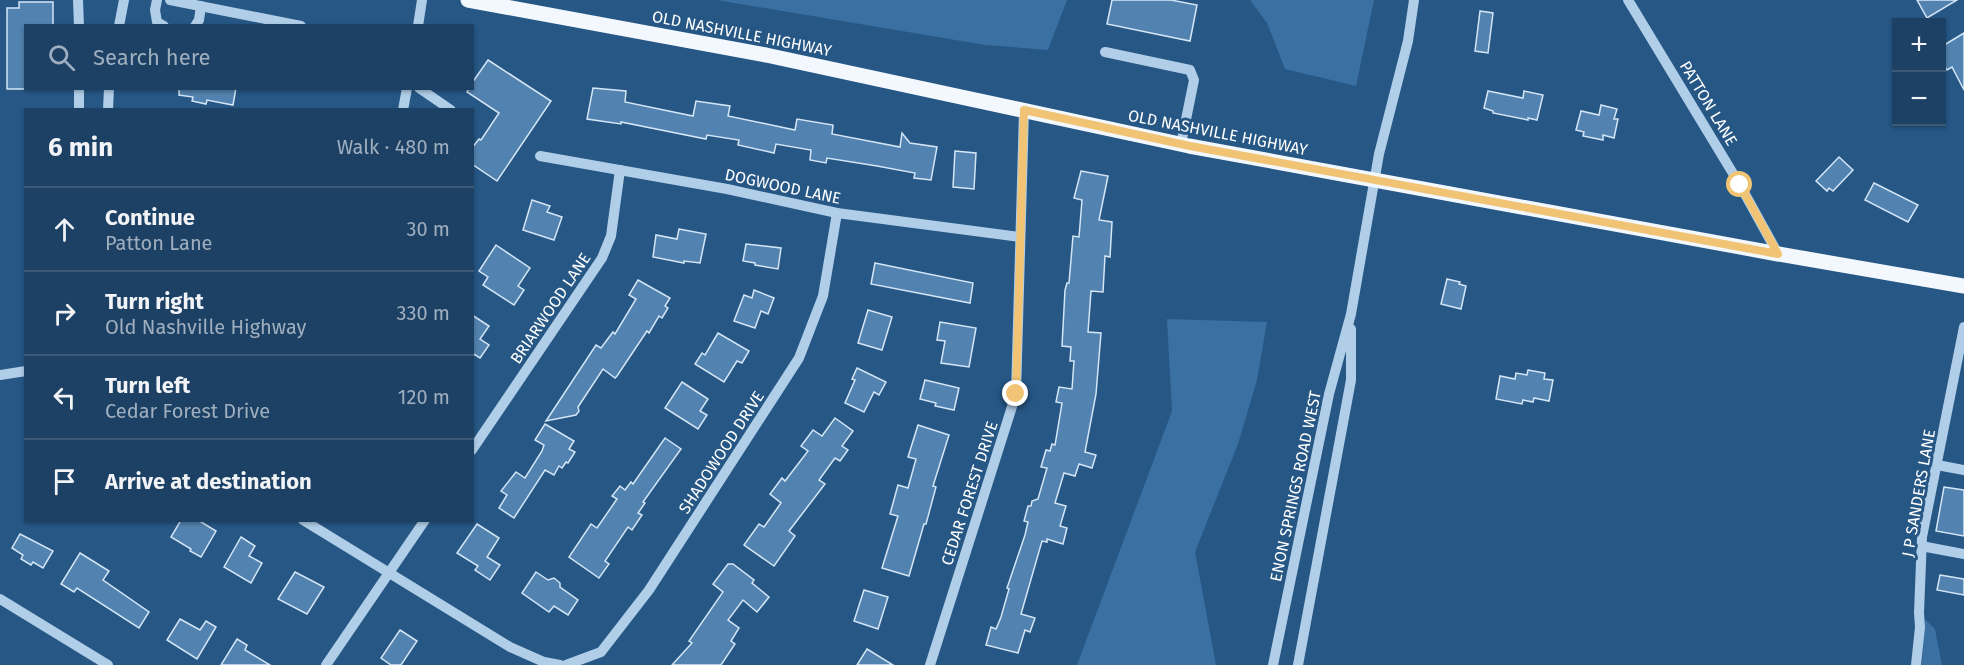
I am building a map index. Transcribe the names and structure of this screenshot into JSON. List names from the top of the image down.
{
  "streets": {
    "main road": ["OLD NASHVILLE HIGHWAY"],
    "street": [
      "PATTON LANE",
      "DOGWOOD LANE",
      "BRIARWOOD LANE",
      "SHADOWOOD DRIVE",
      "ENON SPRINGS ROAD WEST",
      "CEDAR FOREST DRIVE",
      "J P SANDERS LANE"
    ]
  },
  "crossings": [
    ["OLD NASHVILLE HIGHWAY", "PATTON LANE"],
    ["OLD NASHVILLE HIGHWAY", "ENON SPRINGS ROAD WEST"],
    ["OLD NASHVILLE HIGHWAY", "CEDAR FOREST DRIVE"],
    ["DOGWOOD LANE", "BRIARWOOD LANE"],
    ["DOGWOOD LANE", "SHADOWOOD DRIVE"],
    ["DOGWOOD LANE", "CEDAR FOREST DRIVE"]
  ],
  "page": {
    "map_buttons": ["+", "−"],
    "search": "Search here",
    "heading": ["6 min", "Walk · 480 m"],
    "list": [
      ["Continue", "Patton Lane", "30 m"],
      ["Turn right", "Old Nashville Highway", "330 m"],
      ["Turn left", "Cedar Forest Drive", "120 m"],
      "Arrive at destination"
    ]
  }
}
